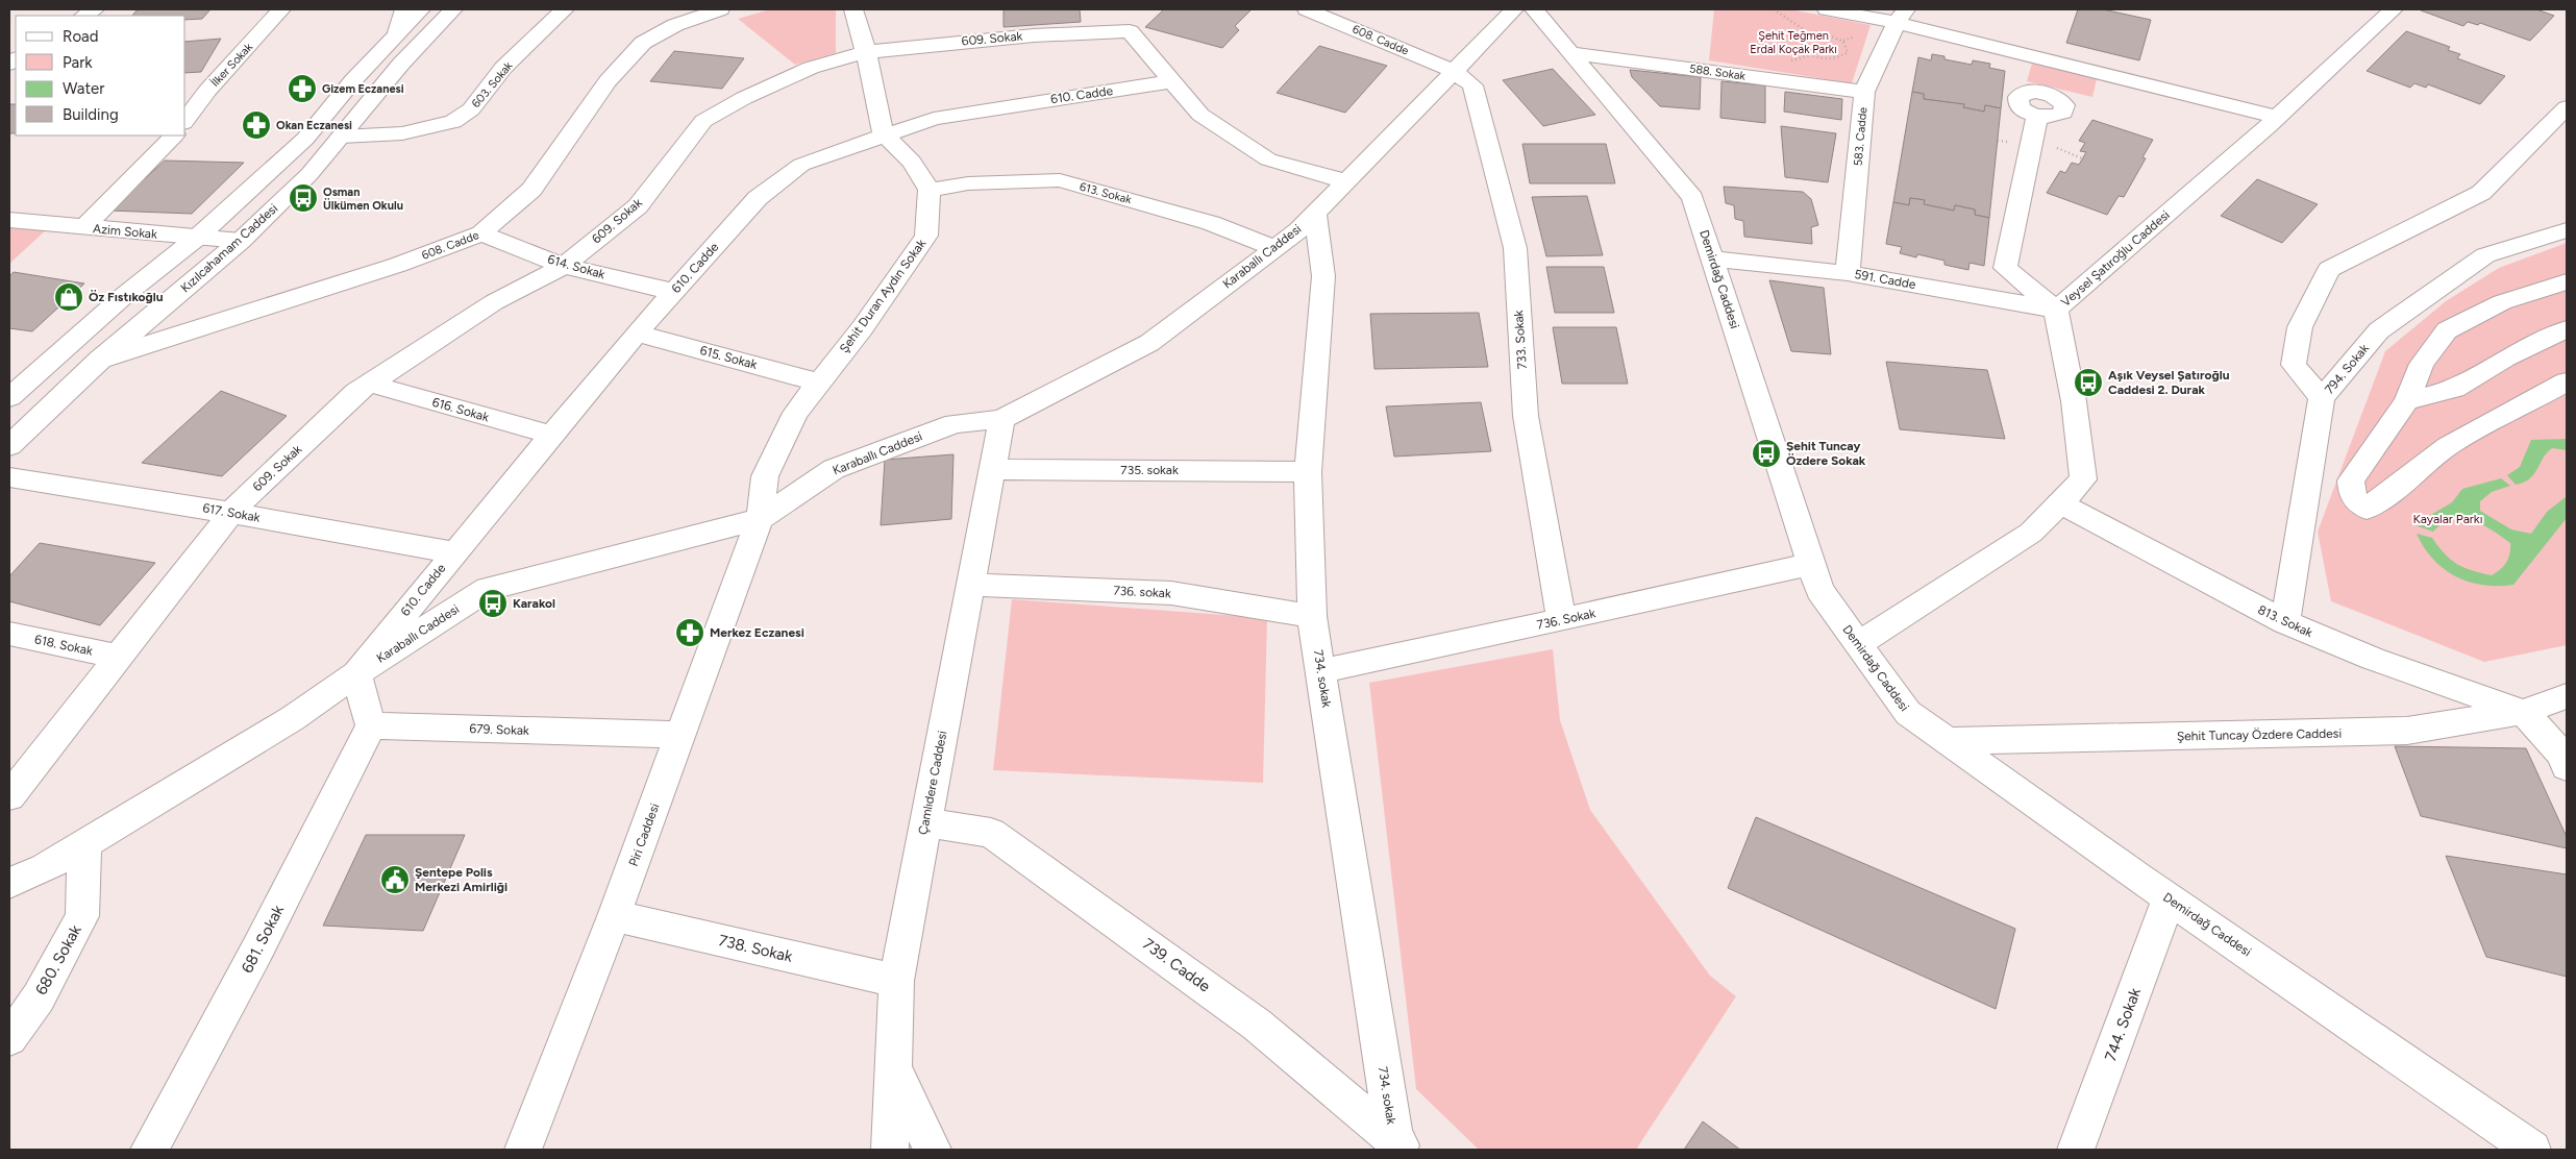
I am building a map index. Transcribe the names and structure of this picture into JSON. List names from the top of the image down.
{
  "streets": {
    "street": [
      "609. Sokak",
      "608. Cadde",
      "İlker Sokak",
      "588. Sokak",
      "603. Sokak",
      "610. Cadde",
      "583. Cadde",
      "613. Sokak",
      "Azim Sokak",
      "Kızılcahamam Caddesi",
      "Karaballı Caddesi",
      "Veysel Şatıroğlu Caddesi",
      "614. Sokak",
      "Demirdağ Caddesi",
      "591. Cadde",
      "Şehit Duran Aydın Sokak",
      "733. Sokak",
      "615. Sokak",
      "794. Sokak",
      "616. Sokak",
      "735. sokak",
      "617. Sokak",
      "736. sokak",
      "736. Sokak",
      "813. Sokak",
      "618. Sokak",
      "734. sokak",
      "679. Sokak",
      "Şehit Tuncay Özdere Caddesi",
      "Çamlıdere Caddesi",
      "Piri Caddesi",
      "681. Sokak",
      "738. Sokak",
      "680. Sokak",
      "739. Cadde",
      "744. Sokak"
    ]
  },
  "crossings": [
    ["609. Sokak", "610. Cadde"],
    ["609. Sokak", "Karaballı Caddesi"],
    ["609. Sokak", "614. Sokak"],
    ["609. Sokak", "616. Sokak"],
    ["609. Sokak", "617. Sokak"],
    ["609. Sokak", "618. Sokak"],
    ["608. Cadde", "Kızılcahamam Caddesi"],
    ["608. Cadde", "Karaballı Caddesi"],
    ["608. Cadde", "614. Sokak"],
    ["608. Cadde", "733. Sokak"],
    ["588. Sokak", "583. Cadde"],
    ["588. Sokak", "Demirdağ Caddesi"],
    ["603. Sokak", "Kızılcahamam Caddesi"],
    ["610. Cadde", "Karaballı Caddesi"],
    ["610. Cadde", "614. Sokak"],
    ["610. Cadde", "615. Sokak"],
    ["610. Cadde", "616. Sokak"],
    ["610. Cadde", "617. Sokak"],
    ["583. Cadde", "591. Cadde"],
    ["613. Sokak", "Karaballı Caddesi"],
    ["613. Sokak", "Şehit Duran Aydın Sokak"],
    ["Azim Sokak", "Kızılcahamam Caddesi"],
    ["Karaballı Caddesi", "Şehit Duran Aydın Sokak"],
    ["Karaballı Caddesi", "733. Sokak"],
    ["Karaballı Caddesi", "734. sokak"],
    ["Karaballı Caddesi", "Çamlıdere Caddesi"],
    ["Karaballı Caddesi", "Piri Caddesi"],
    ["Karaballı Caddesi", "680. Sokak"],
    ["Veysel Şatıroğlu Caddesi", "Demirdağ Caddesi"],
    ["Veysel Şatıroğlu Caddesi", "591. Cadde"],
    ["Veysel Şatıroğlu Caddesi", "813. Sokak"],
    ["Demirdağ Caddesi", "591. Cadde"],
    ["Demirdağ Caddesi", "736. Sokak"],
    ["Demirdağ Caddesi", "Şehit Tuncay Özdere Caddesi"],
    ["Demirdağ Caddesi", "744. Sokak"],
    ["Şehit Duran Aydın Sokak", "615. Sokak"],
    ["Şehit Duran Aydın Sokak", "Piri Caddesi"],
    ["733. Sokak", "736. Sokak"],
    ["794. Sokak", "813. Sokak"],
    ["735. sokak", "734. sokak"],
    ["735. sokak", "Çamlıdere Caddesi"],
    ["736. sokak", "734. sokak"],
    ["736. sokak", "Çamlıdere Caddesi"],
    ["736. Sokak", "734. sokak"],
    ["813. Sokak", "Şehit Tuncay Özdere Caddesi"],
    ["734. sokak", "739. Cadde"],
    ["679. Sokak", "Piri Caddesi"],
    ["679. Sokak", "681. Sokak"],
    ["Çamlıdere Caddesi", "738. Sokak"],
    ["Çamlıdere Caddesi", "739. Cadde"],
    ["Piri Caddesi", "738. Sokak"]
  ],
  "parks": ["Şehit Teğmen Erdal Koçak Parkı", "Kayalar Parkı"],
  "places": {
    "pharmacy": ["Gizem Eczanesi", "Okan Eczanesi", "Merkez Eczanesi"],
    "bus stop": [
      "Osman Ülkümen Okulu",
      "Aşık Veysel Şatıroğlu Caddesi 2. Durak",
      "Şehit Tuncay Özdere Sokak",
      "Karakol"
    ],
    "shop": ["Öz Fıstıkoğlu"],
    "public building": ["Şentepe Polis Merkezi Amirliği"]
  },
  "legend": [
    "Road",
    "Park",
    "Water",
    "Building"
  ]
}
